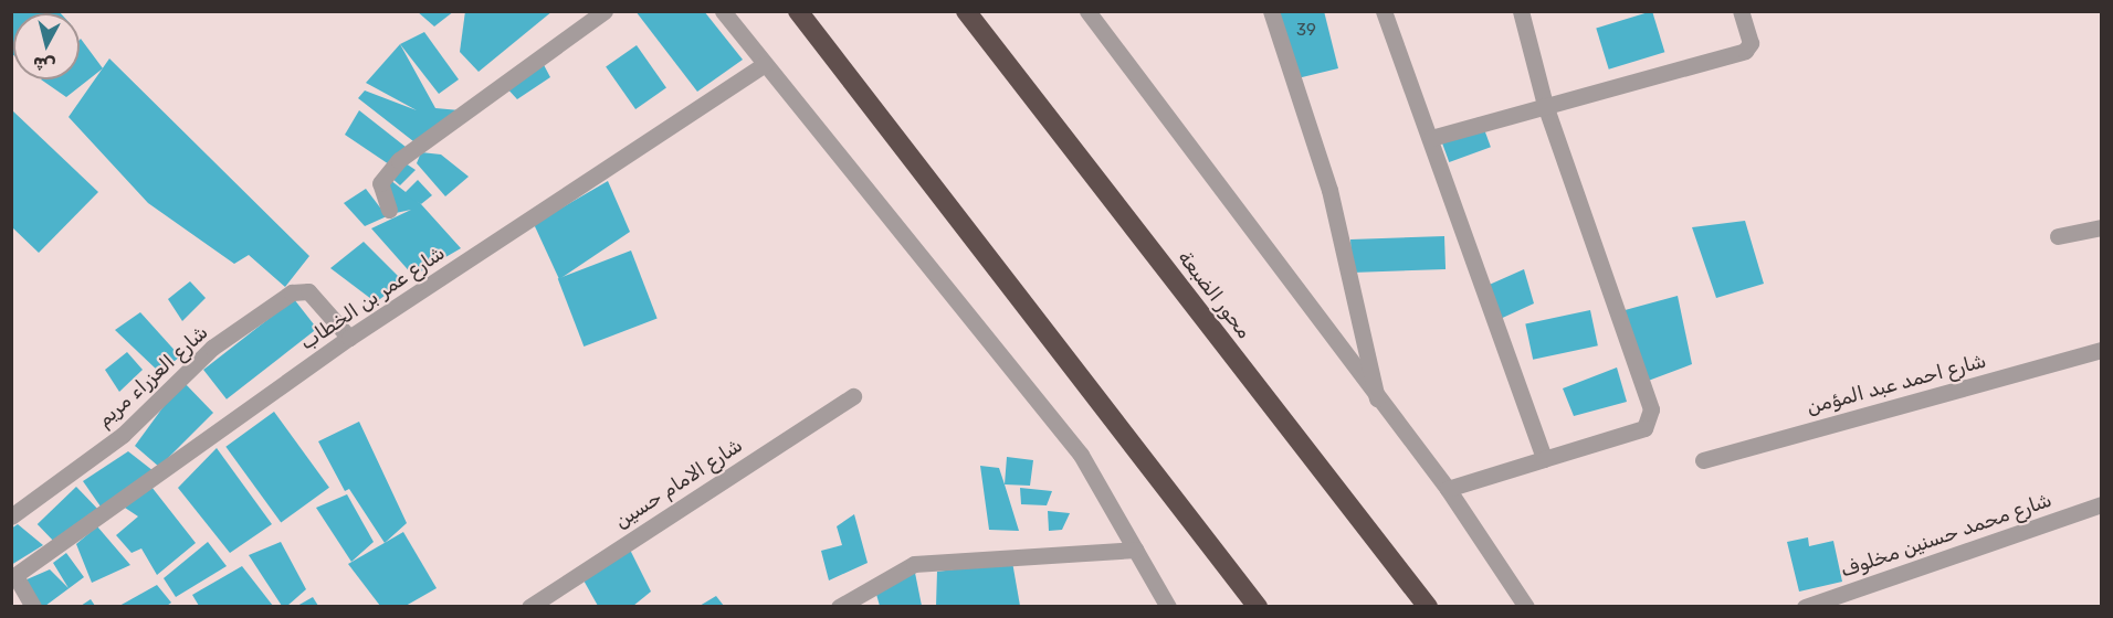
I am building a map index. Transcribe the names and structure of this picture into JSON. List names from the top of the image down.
{
  "streets": {
    "highway": ["محور الضبعة"],
    "street": [
      "شارع عمر بن الخطاب",
      "شارع العزراء مريم",
      "شارع احمد عبد المؤمن",
      "شارع الامام حسين",
      "شارع محمد حسنين مخلوف"
    ]
  },
  "crossings": [
    ["شارع عمر بن الخطاب", "شارع العزراء مريم"]
  ],
  "house_numbers": ["39"],
  "north": "bottom"
}
